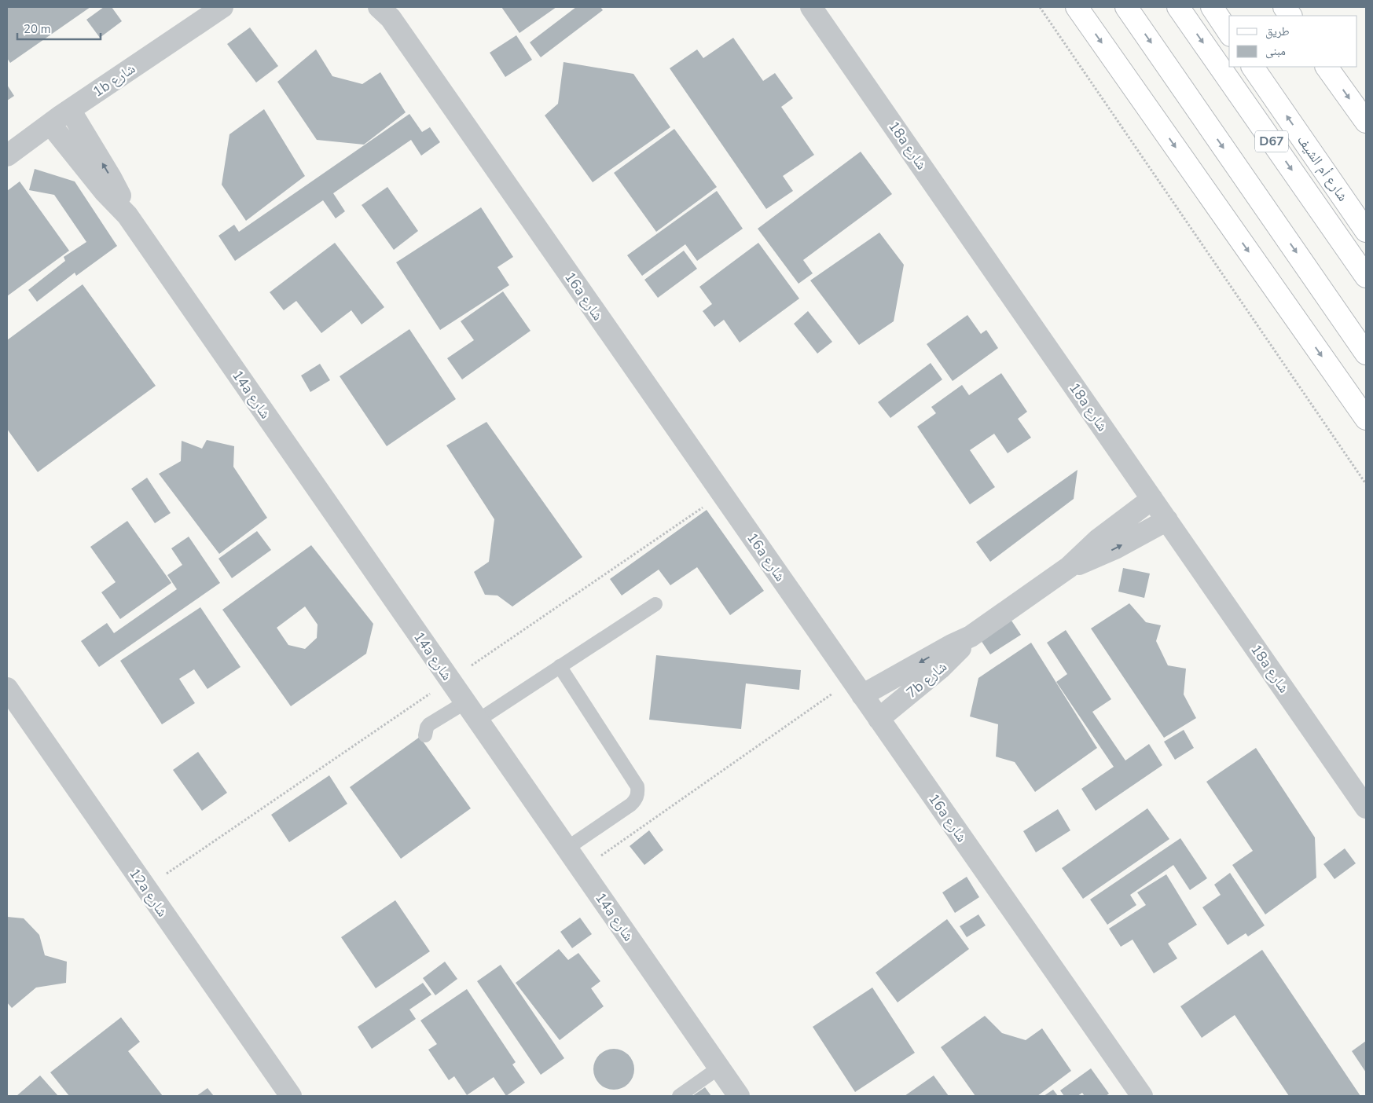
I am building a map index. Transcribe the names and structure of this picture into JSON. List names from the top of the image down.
{
  "streets": {
    "main road": ["D67", "شارع أم الشيف"],
    "street": [
      "1b شارع",
      "18a شارع",
      "16a شارع",
      "14a شارع",
      "7b شارع",
      "12a شارع"
    ]
  },
  "crossings": [
    ["1b شارع", "14a شارع"],
    ["18a شارع", "7b شارع"],
    ["16a شارع", "7b شارع"]
  ],
  "legend": ["طريق", "مبنى"],
  "scale_bar": "20 m"
}
